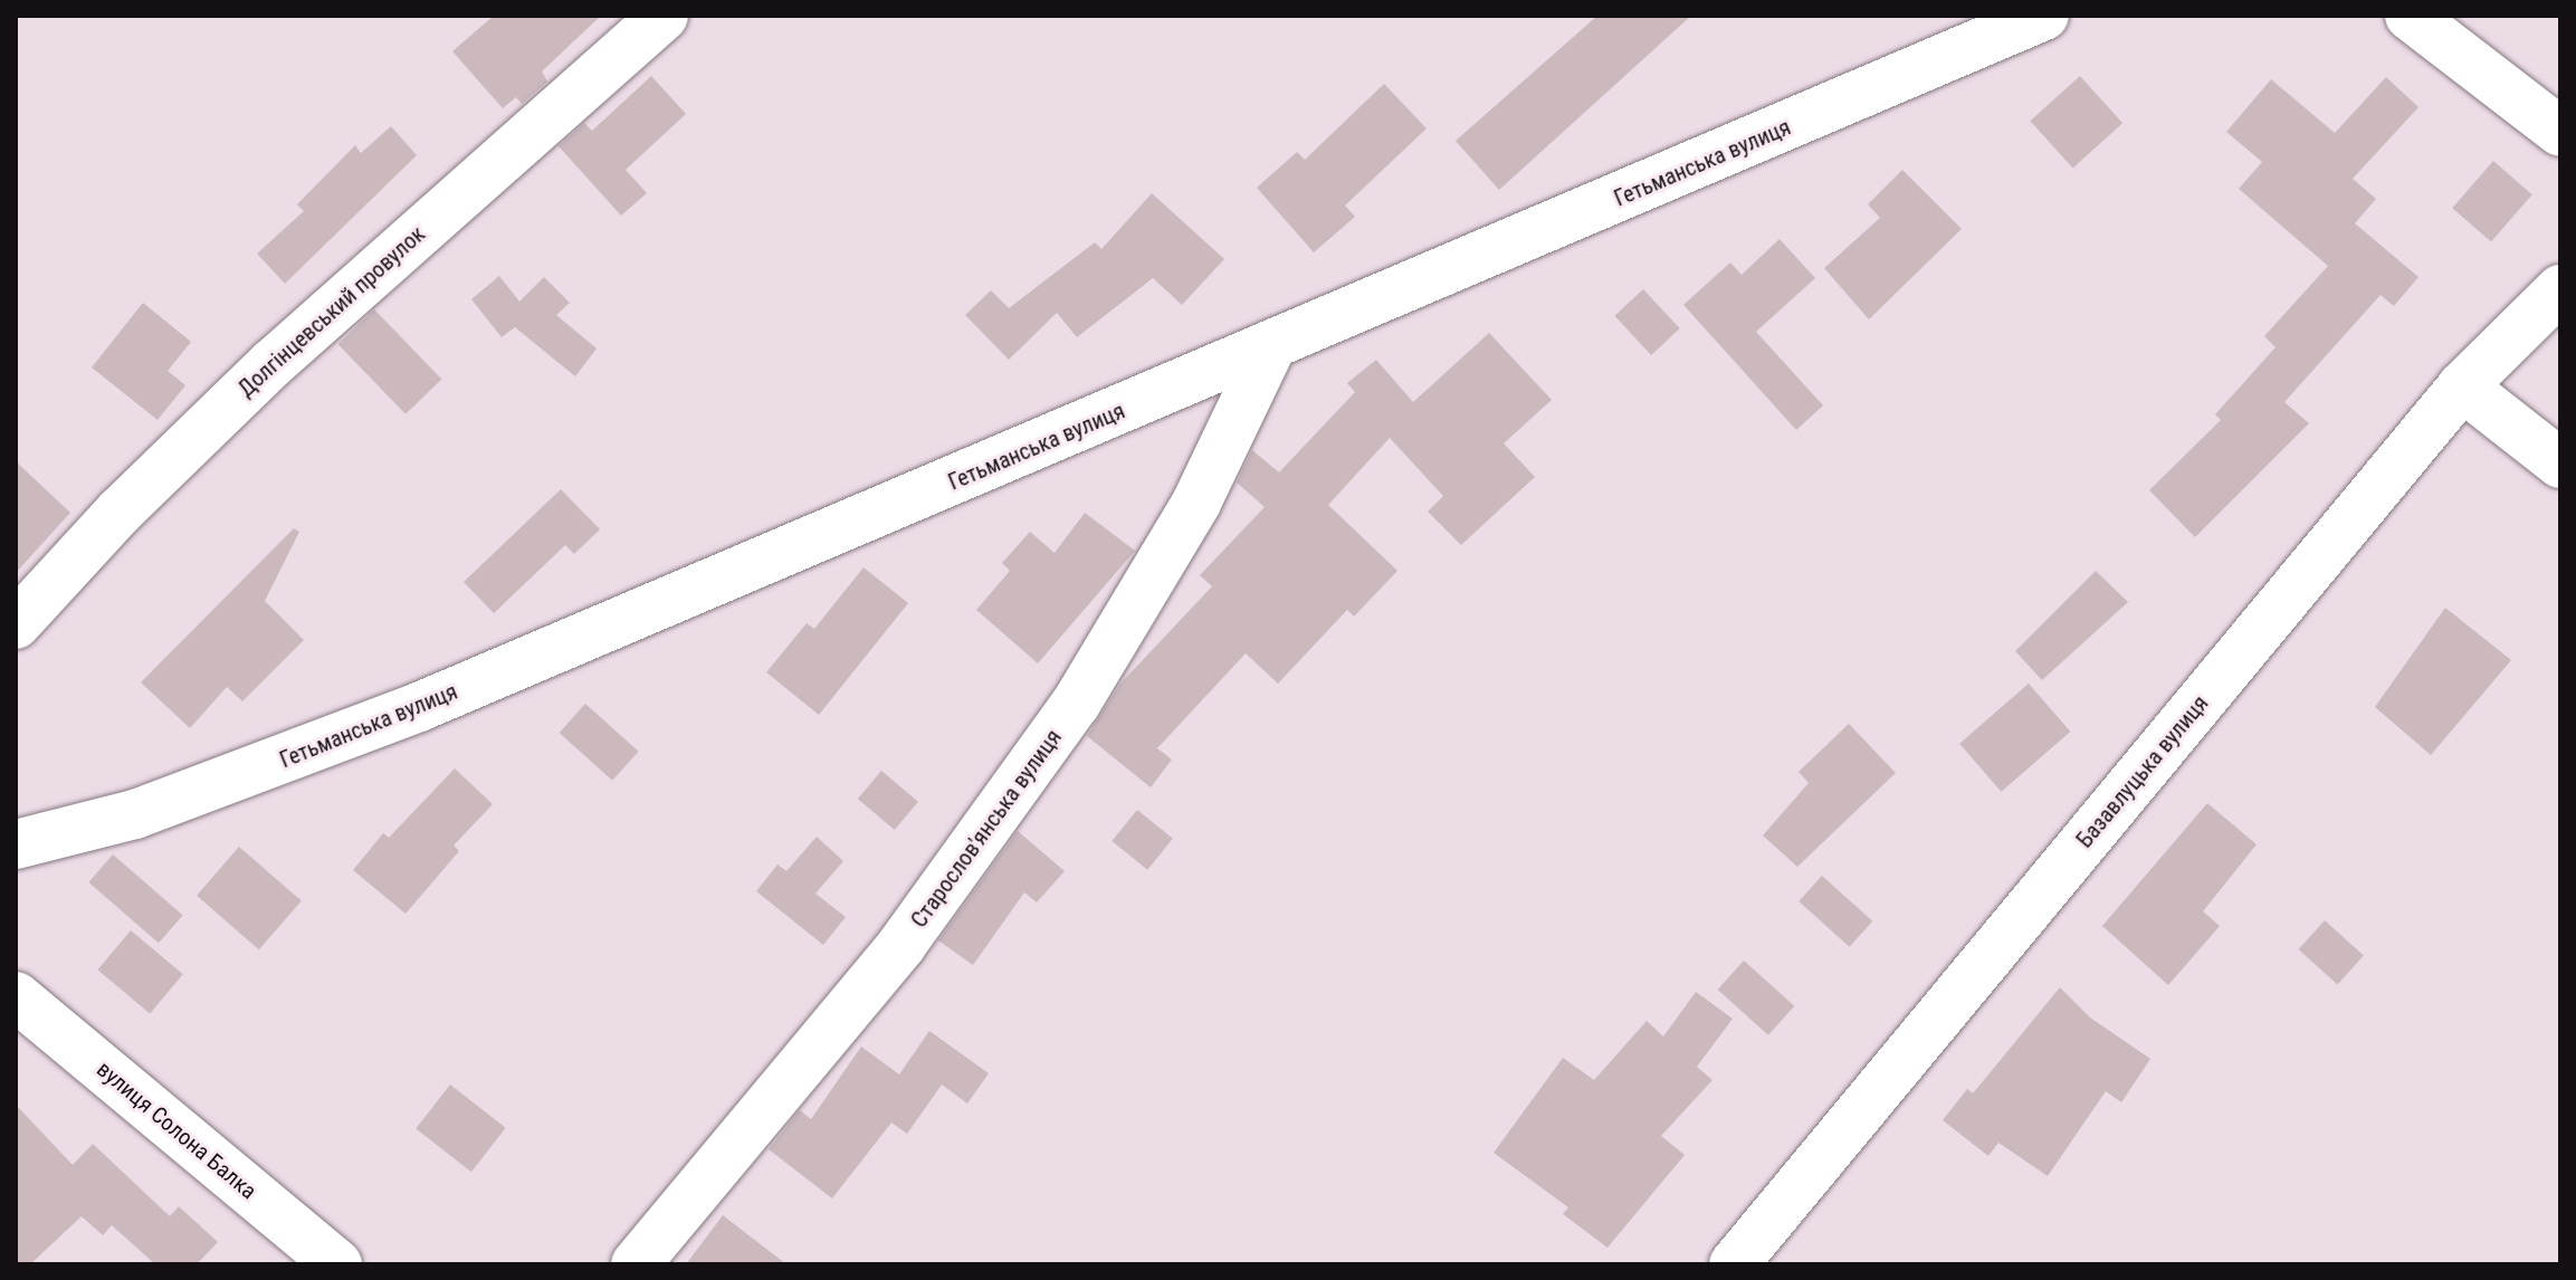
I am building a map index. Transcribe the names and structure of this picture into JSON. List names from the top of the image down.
{
  "streets": {
    "street": [
      "Гетьманська вулиця",
      "Долгінцевський провулок",
      "Базавлуцька вулиця",
      "Старослов'янська вулиця",
      "вулиця Солона Балка"
    ]
  },
  "crossings": [
    ["Гетьманська вулиця", "Старослов'янська вулиця"]
  ]
}
